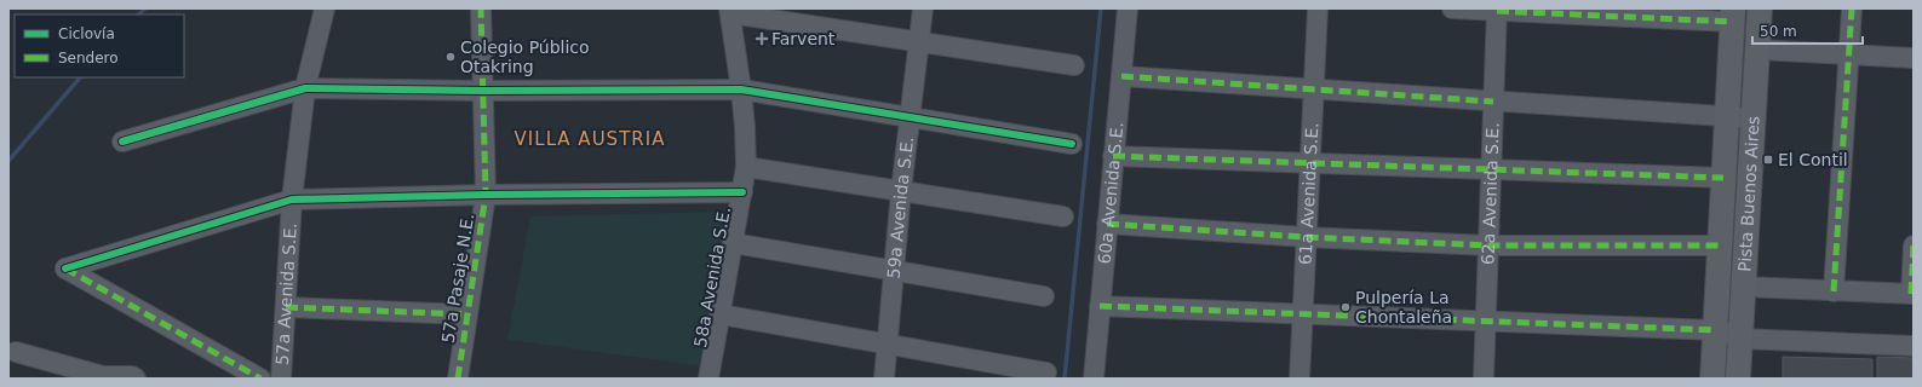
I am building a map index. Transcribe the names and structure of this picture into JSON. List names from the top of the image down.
{
  "streets": {
    "main road": ["Pista Buenos Aires"],
    "street": [
      "60a Avenida S.E.",
      "61a Avenida S.E.",
      "62a Avenida S.E.",
      "59a Avenida S.E.",
      "58a Avenida S.E.",
      "57a Pasaje N.E.",
      "57a Avenida S.E."
    ]
  },
  "districts": ["VILLA AUSTRIA"],
  "places": {
    "health": ["Farvent"],
    "other": ["Colegio Público Otakring", "Pulpería La Chontaleña"],
    "transit": ["El Contil"]
  },
  "legend": ["Ciclovía", "Sendero"],
  "scale_bar": "50 m"
}
